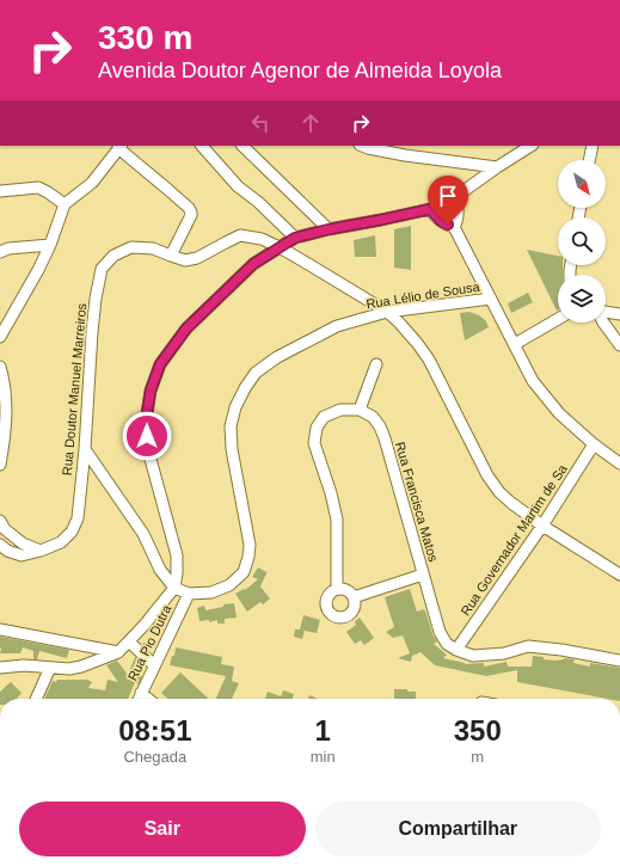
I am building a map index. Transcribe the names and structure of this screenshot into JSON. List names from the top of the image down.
{
  "streets": {
    "street": [
      "Rua Lélio de Sousa",
      "Rua Doutor Manuel Marreiros",
      "Rua Francisca Matos",
      "Rua Governador Martim de Sa",
      "Rua Pio Dutra"
    ]
  },
  "crossings": [
    ["Rua Lélio de Sousa", "Rua Doutor Manuel Marreiros"],
    ["Rua Lélio de Sousa", "Rua Pio Dutra"],
    ["Rua Doutor Manuel Marreiros", "Rua Governador Martim de Sa"],
    ["Rua Francisca Matos", "Rua Governador Martim de Sa"]
  ],
  "north": "bottom right",
  "page": {
    "turn": ["330 m", "Avenida Doutor Agenor de Almeida Loyola"],
    "eta": [
      "08:51",
      "Chegada",
      "1",
      "min",
      "350",
      "m"
    ],
    "buttons": ["Sair", "Compartilhar"]
  }
}
